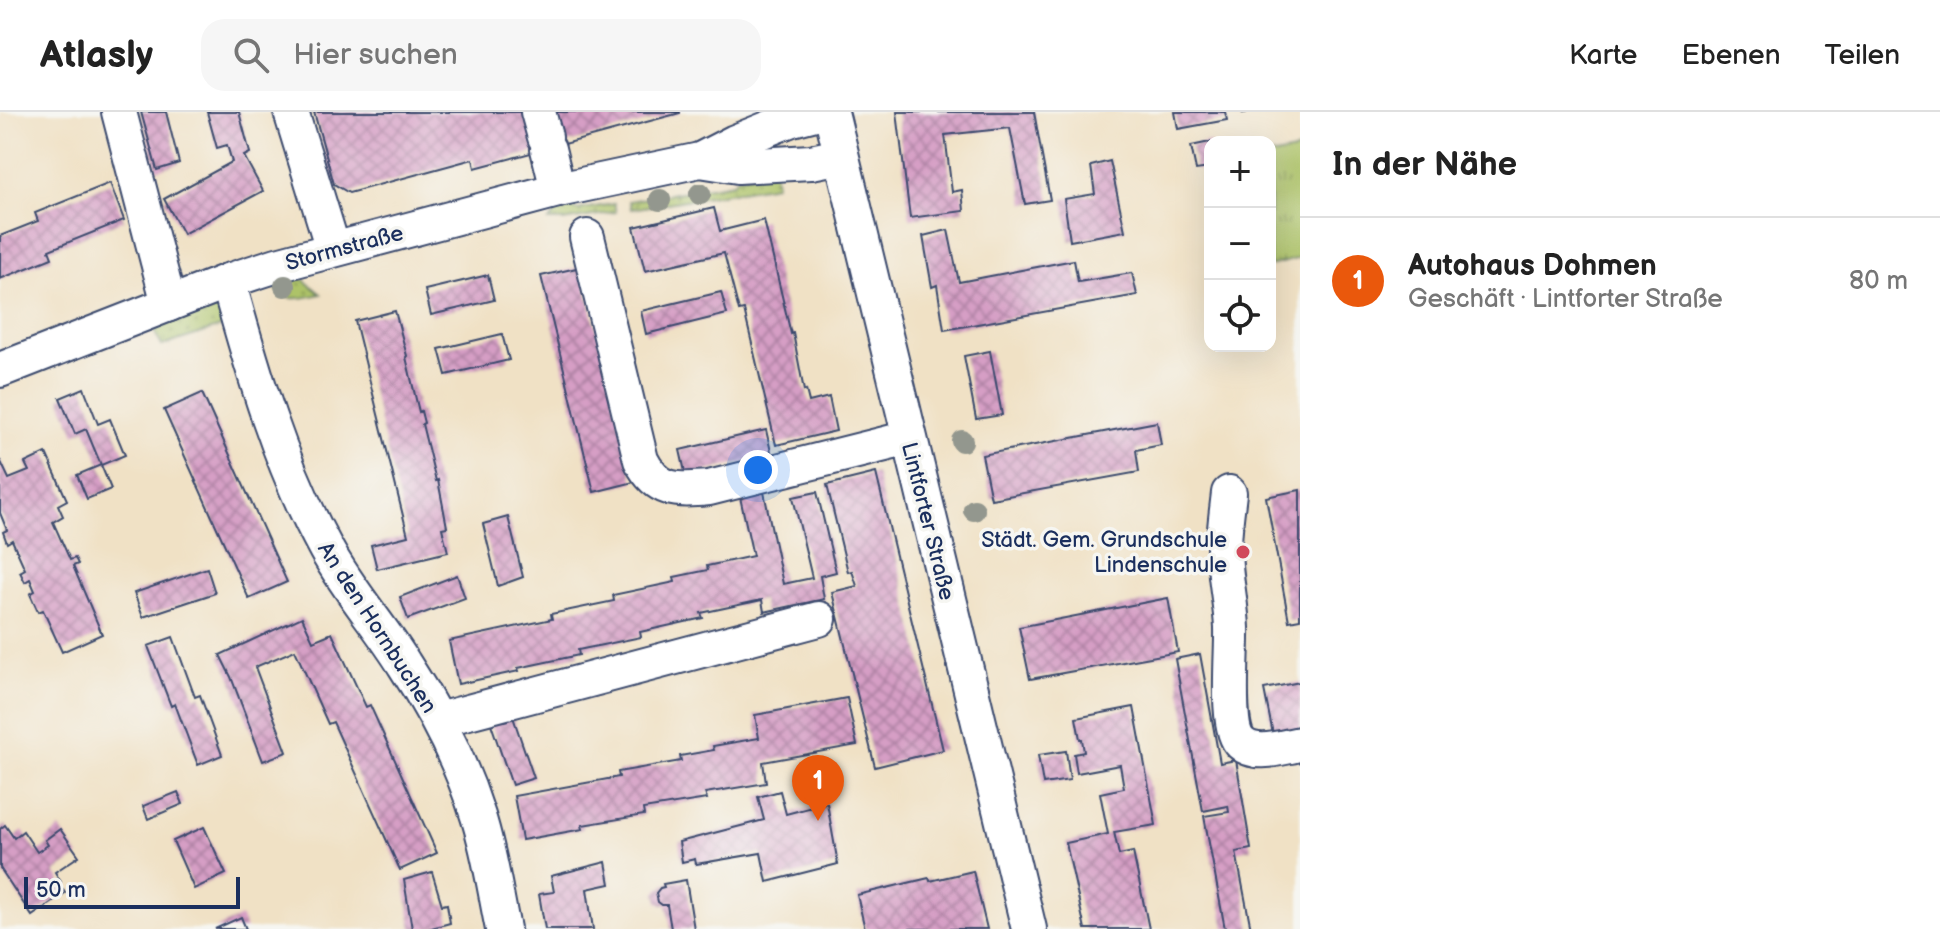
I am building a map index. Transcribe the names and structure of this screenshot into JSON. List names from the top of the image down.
{
  "streets": {
    "street": ["Stormstraße", "Lintforter Straße", "An den Hornbuchen"]
  },
  "crossings": [
    ["Stormstraße", "Lintforter Straße"],
    ["Stormstraße", "An den Hornbuchen"]
  ],
  "places": ["Städt. Gem. Grundschule Lindenschule"],
  "scale_bar": "50 m",
  "page": {
    "header": "Atlasly",
    "search": "Hier suchen",
    "nav": ["Karte", "Ebenen", "Teilen"],
    "heading": "In der Nähe",
    "map_buttons": ["+", "−"],
    "list": [
      {
        "mark": "1",
        "name": "Autohaus Dohmen",
        "note": "Geschäft · Lintforter Straße",
        "value": "80 m"
      }
    ],
    "pins": "1",
    "scale": "50 m"
  }
}
